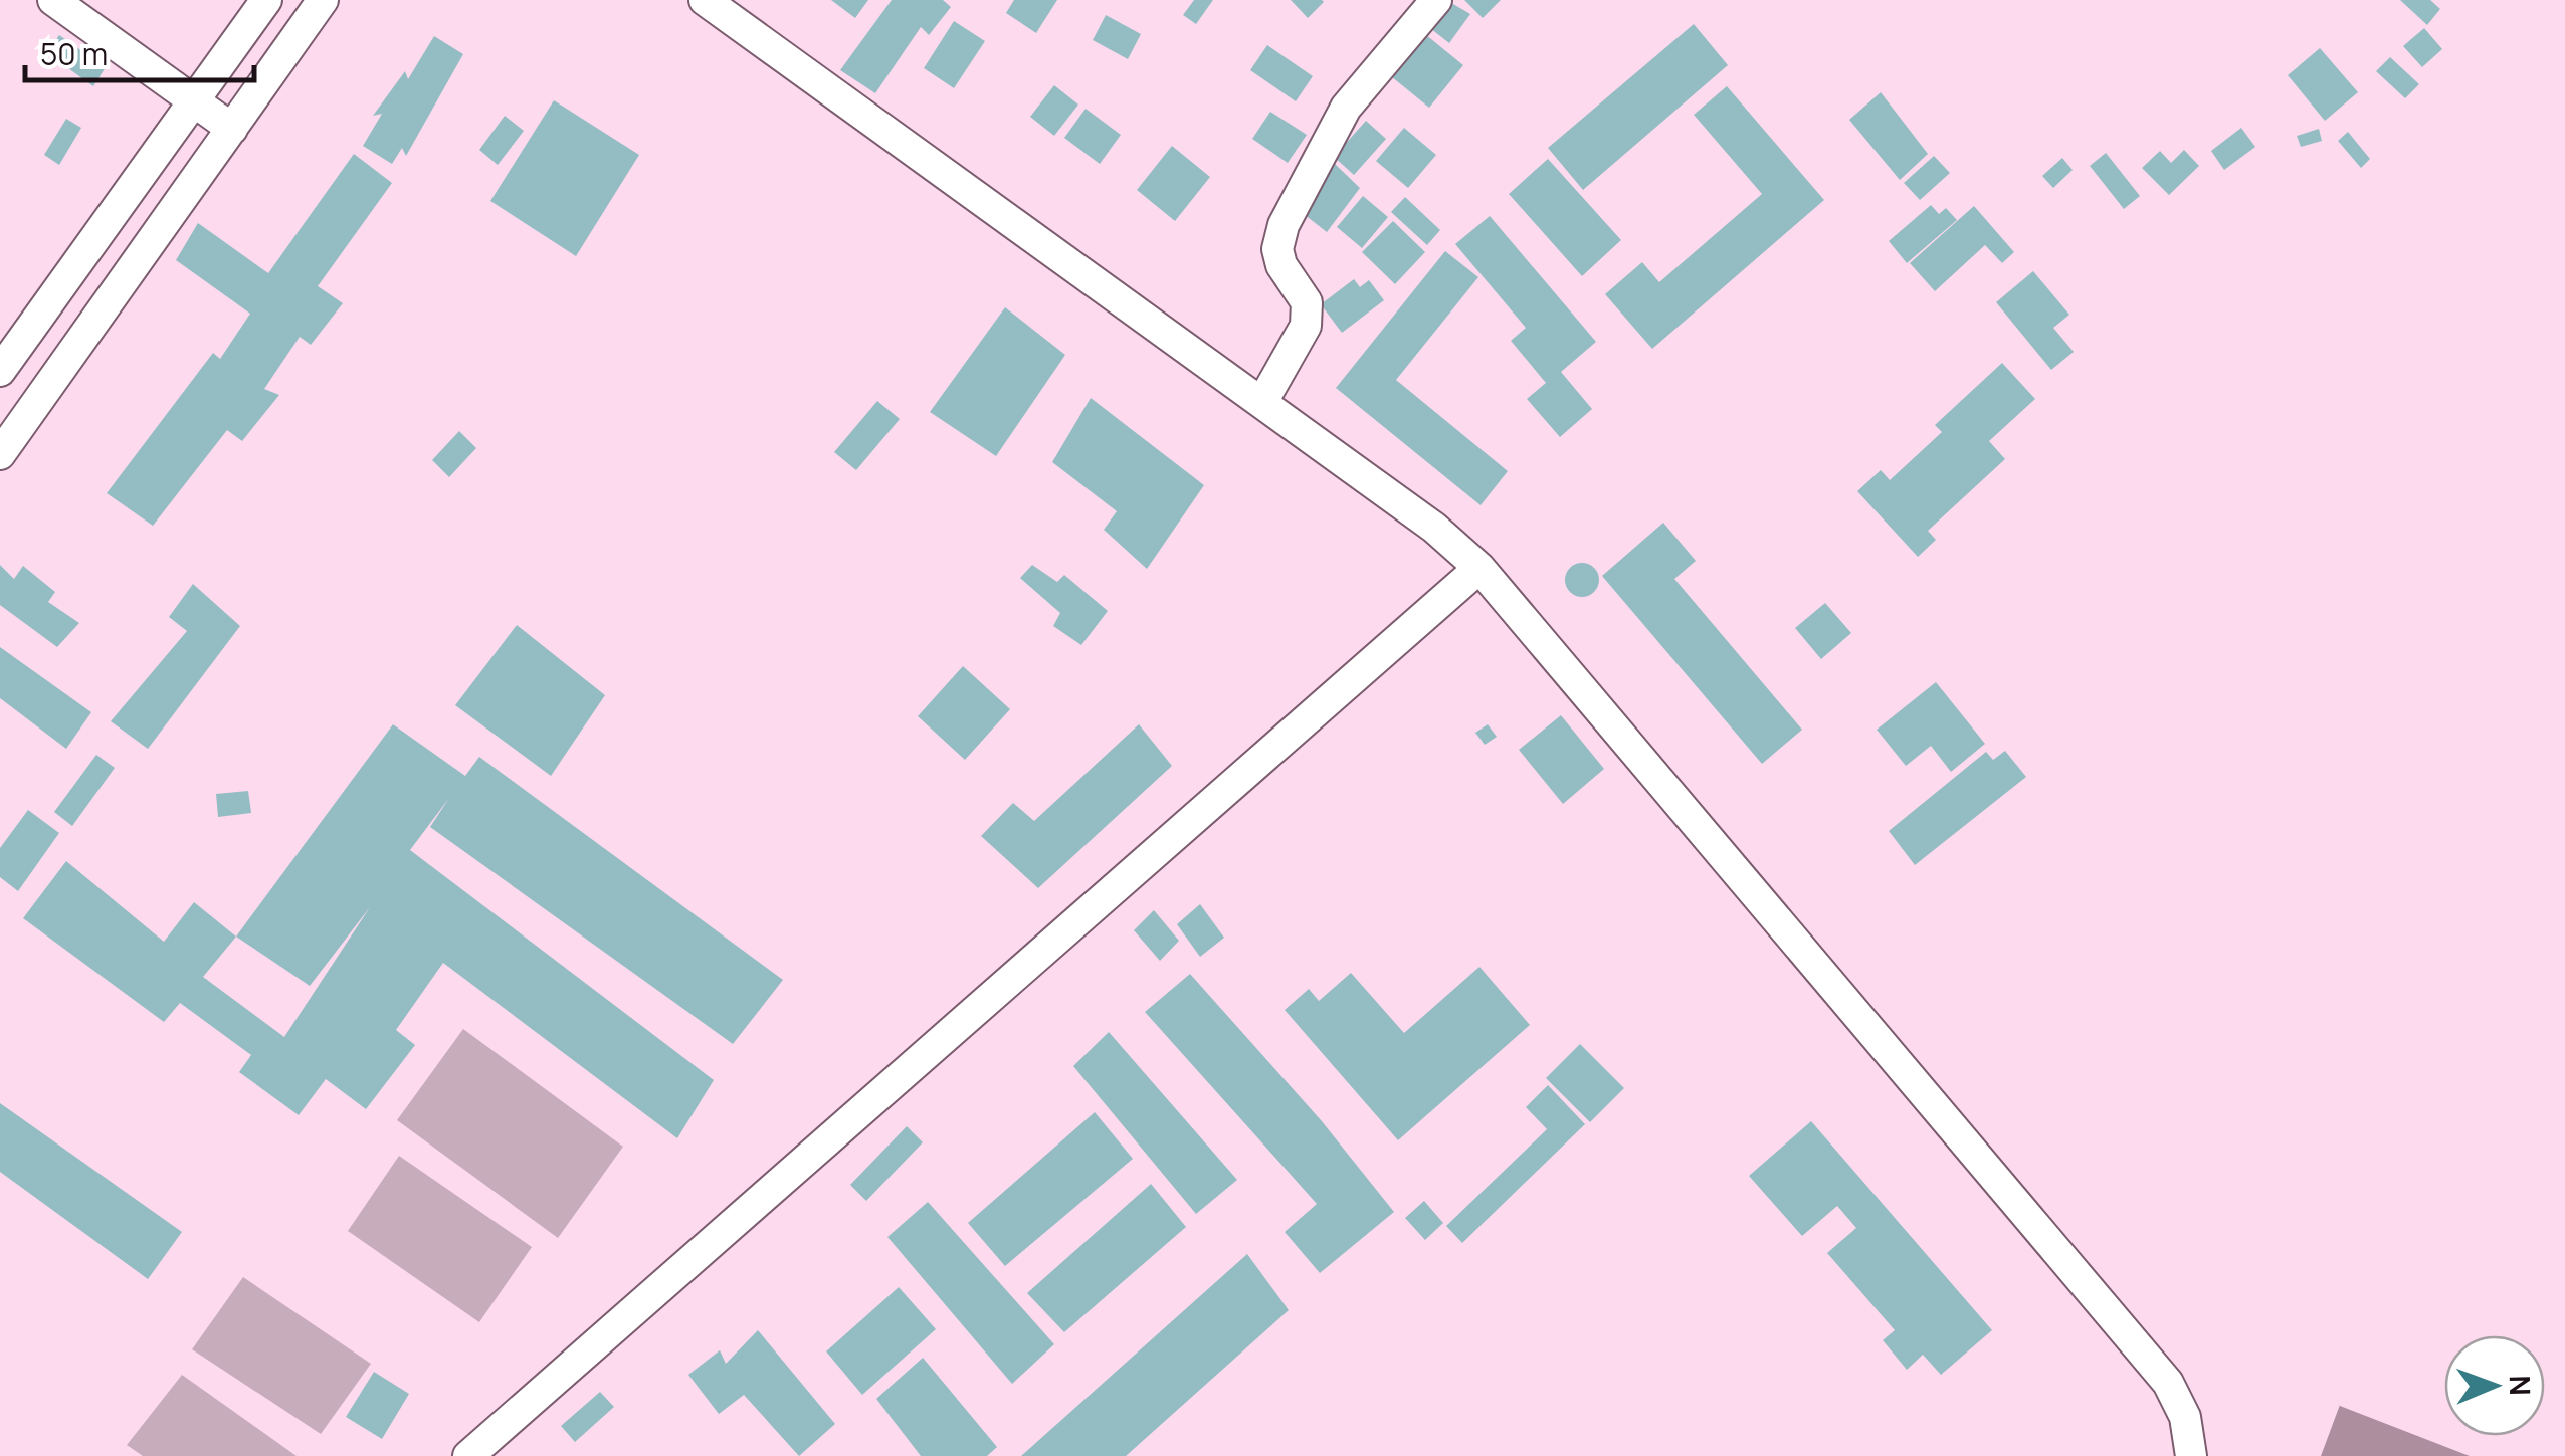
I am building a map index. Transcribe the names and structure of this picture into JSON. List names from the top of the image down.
{
  "scale_bar": "50 m",
  "north": "right"
}
